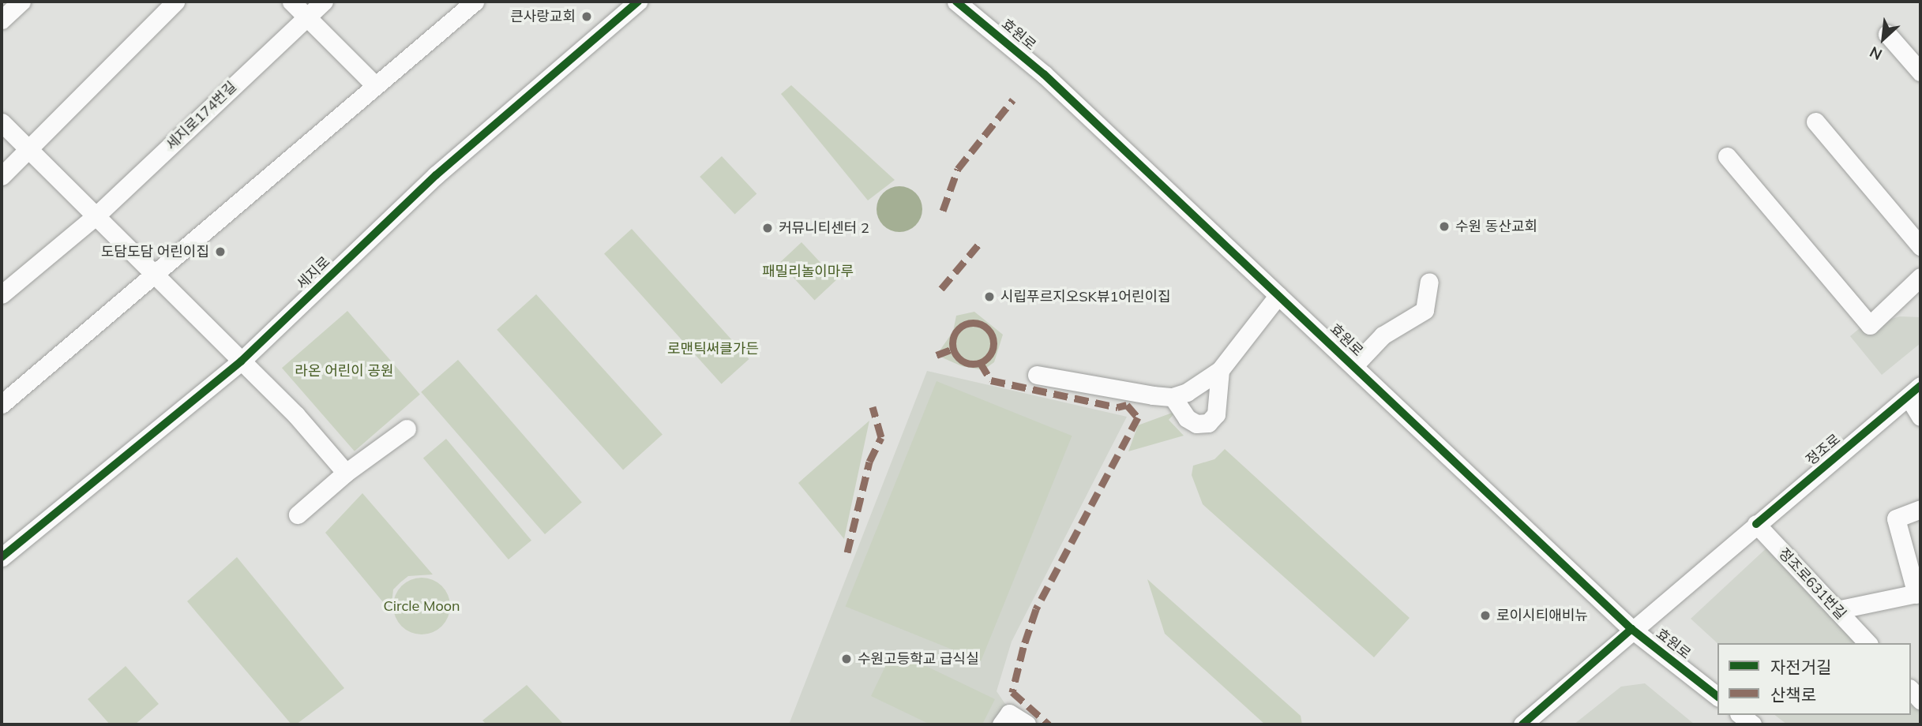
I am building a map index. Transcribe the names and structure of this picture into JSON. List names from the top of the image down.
{
  "streets": {
    "street": [
      "효원로",
      "세지로174번길",
      "세지로",
      "정조로",
      "정조로631번길"
    ]
  },
  "crossings": [
    ["효원로", "정조로"],
    ["정조로", "정조로631번길"]
  ],
  "parks": [
    "패밀리놀이마루",
    "로맨틱써클가든",
    "라온 어린이 공원",
    "Circle Moon"
  ],
  "places": [
    "큰사랑교회",
    "수원 동산교회",
    "커뮤니티센터 2",
    "도담도담 어린이집",
    "시립푸르지오SK뷰1어린이집",
    "로이시티애비뉴",
    "수원고등학교 급식실"
  ],
  "legend": ["자전거길", "산책로"],
  "north": "bottom left"
}
